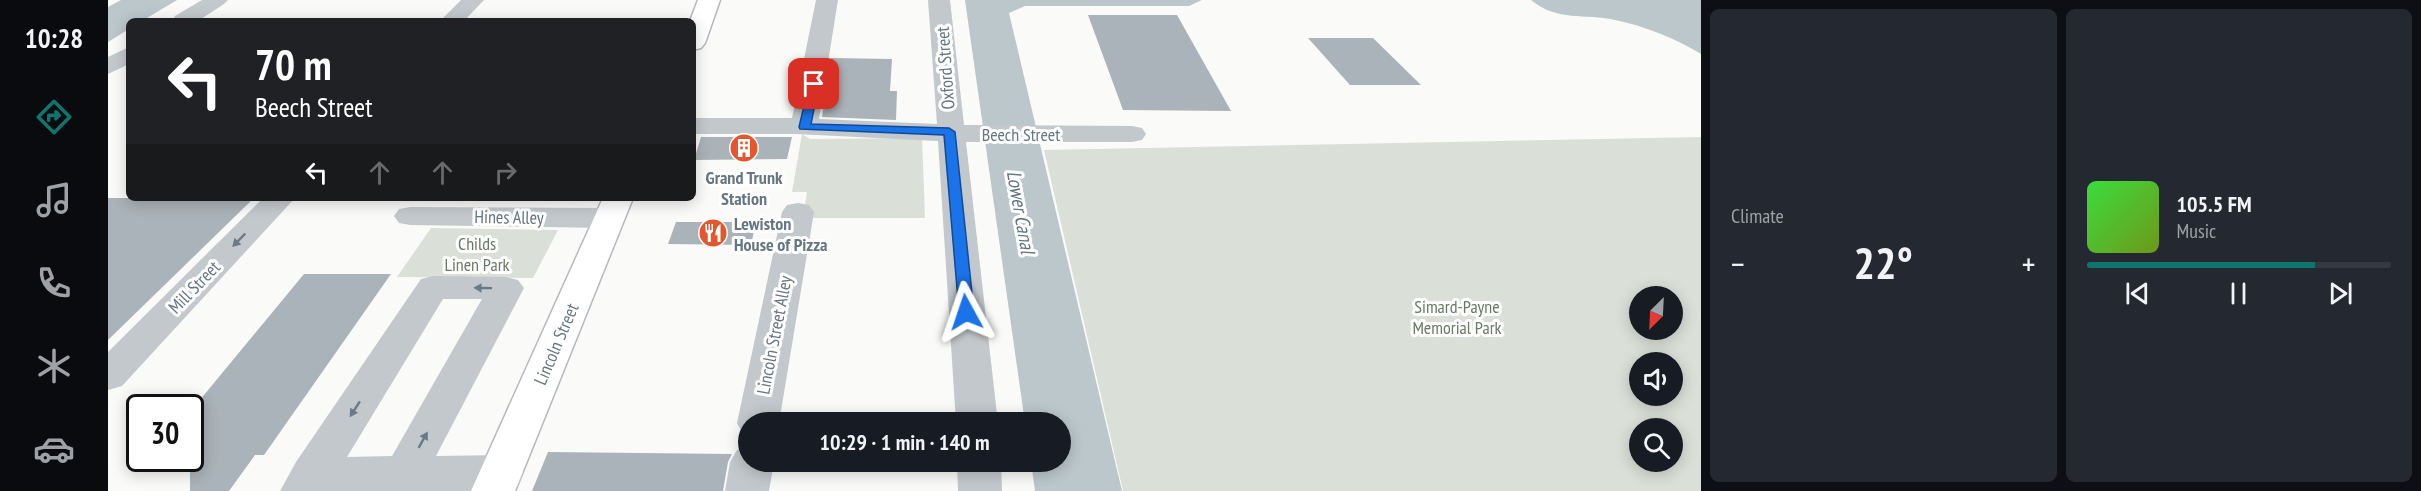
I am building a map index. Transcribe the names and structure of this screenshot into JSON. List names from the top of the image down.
{
  "streets": {
    "highway": ["Lincoln Street"],
    "street": [
      "Oxford Street",
      "Beech Street",
      "Hines Alley",
      "Mill Street",
      "Lincoln Street Alley"
    ]
  },
  "crossings": [
    ["Oxford Street", "Beech Street"],
    ["Hines Alley", "Lincoln Street"]
  ],
  "one_way": ["Mill Street"],
  "water": ["Lower Canal"],
  "parks": ["Childs Linen Park", "Simard-Payne Memorial Park"],
  "places": {
    "building": ["Grand Trunk Station"],
    "restaurant": ["Lewiston House of Pizza"]
  },
  "north": "bottom left",
  "page": {
    "tabs": "10:28",
    "tile": "Climate",
    "turn": ["70 m", "Beech Street"],
    "song": ["105.5 FM", "Music"],
    "heat": ["−", "22°", "+"],
    "limit": "30",
    "trip": "10:29 · 1 min · 140 m"
  }
}
